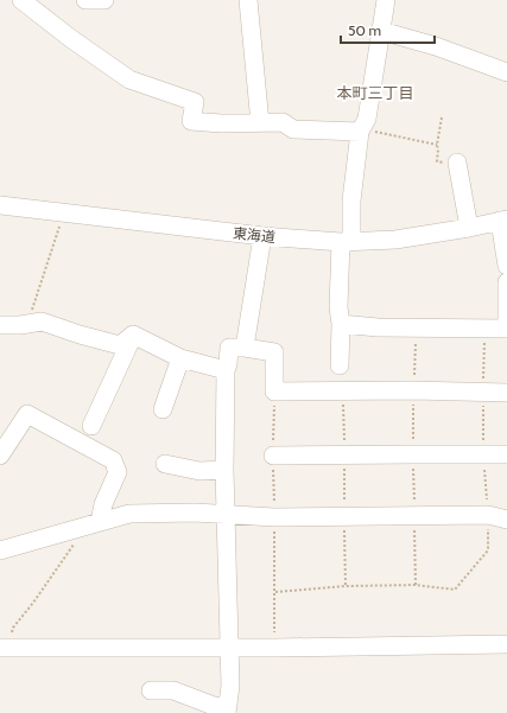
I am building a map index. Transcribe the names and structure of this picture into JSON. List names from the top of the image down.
{
  "streets": {
    "street": ["東海道"]
  },
  "districts": ["本町三丁目"],
  "scale_bar": "50 m"
}
